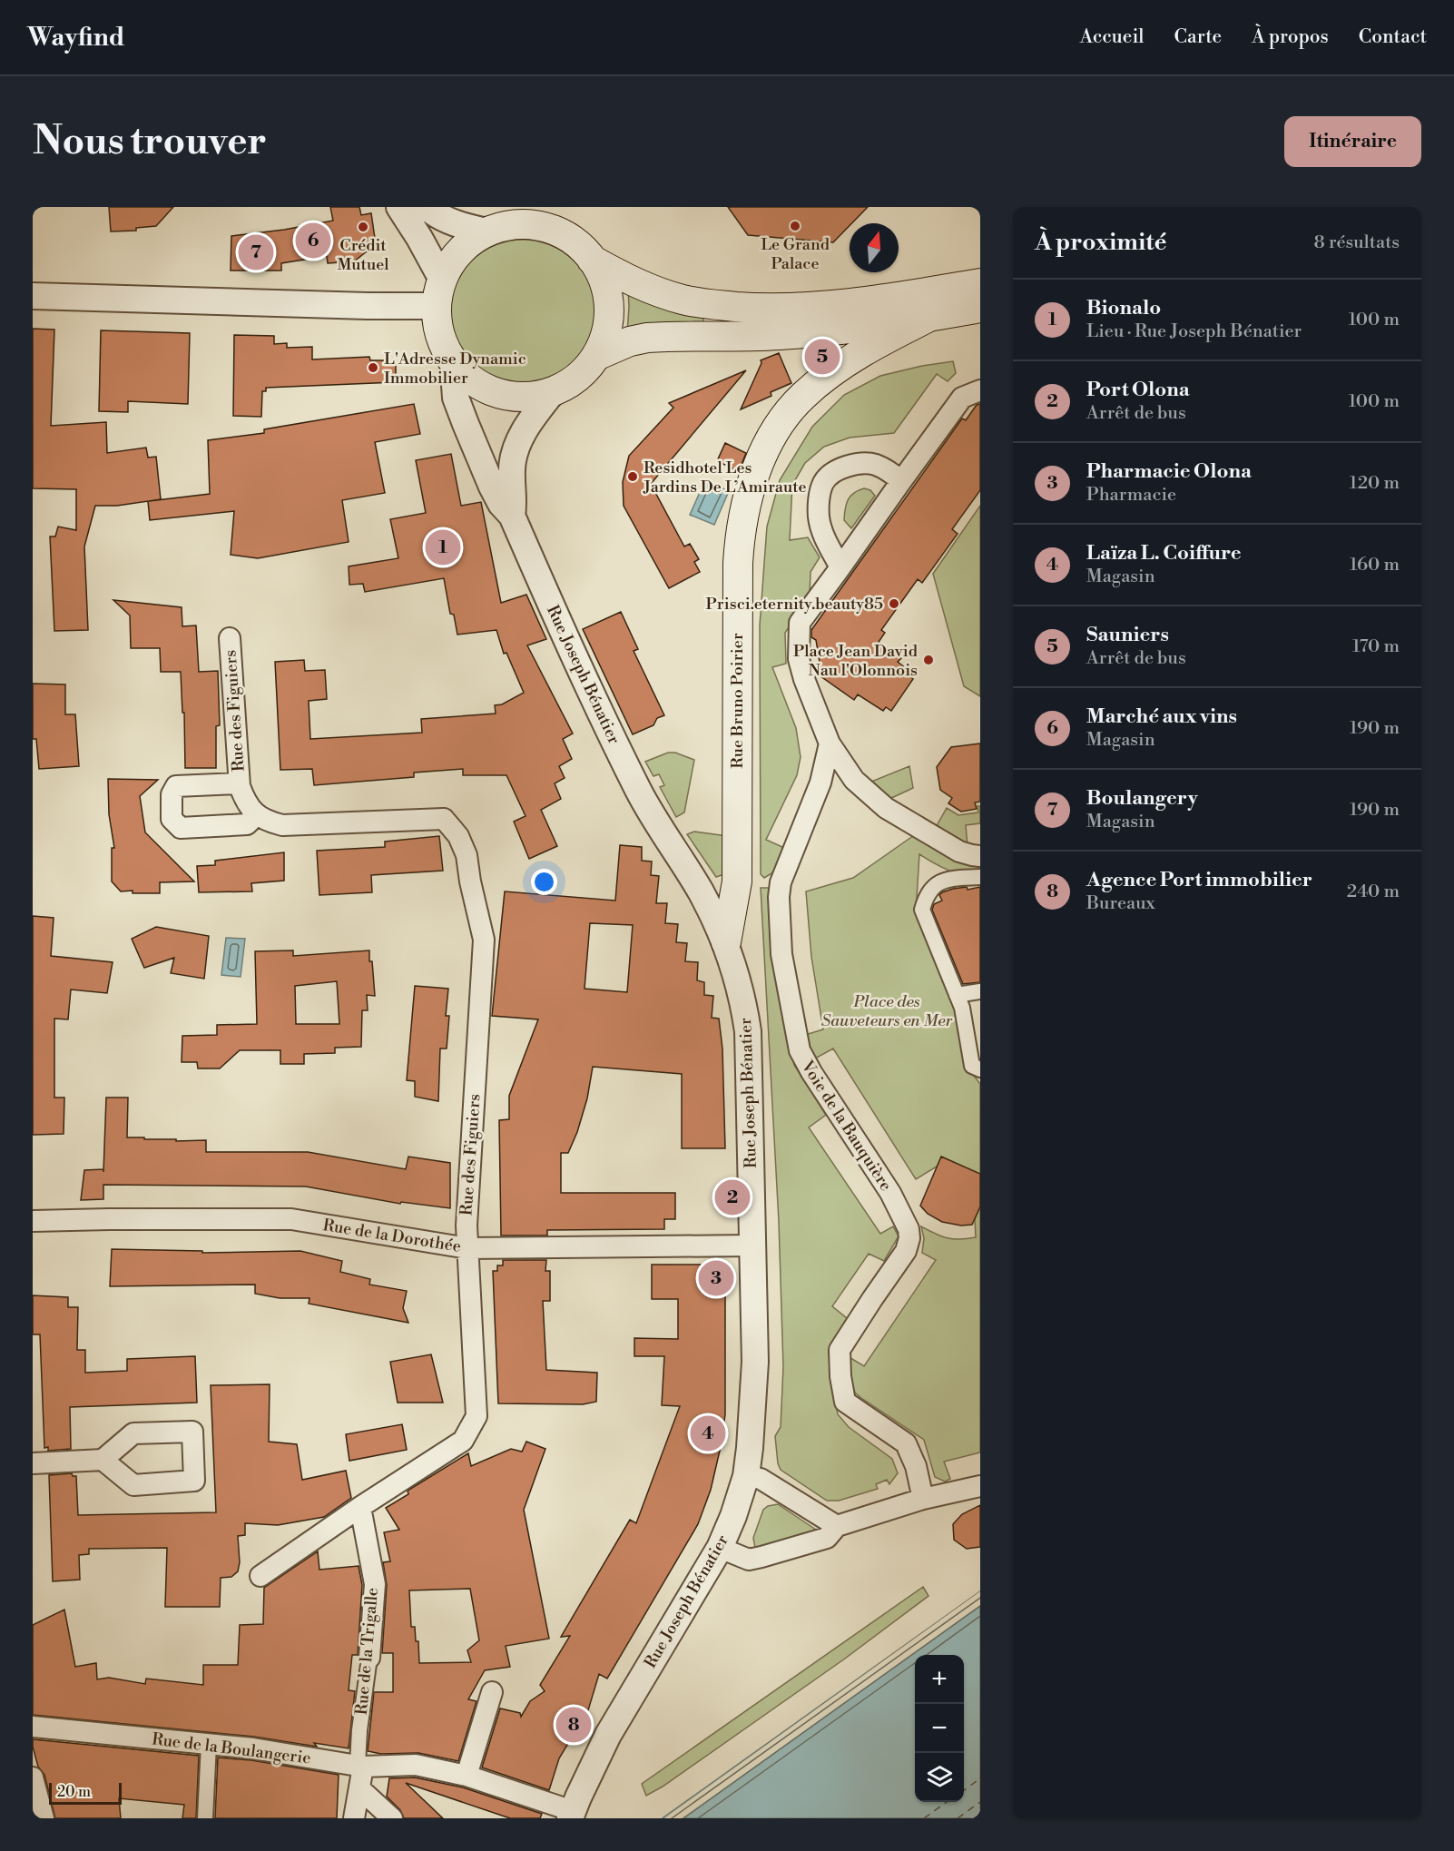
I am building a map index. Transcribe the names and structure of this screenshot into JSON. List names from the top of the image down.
{
  "streets": {
    "main road": ["Rue Bruno Poirier"],
    "street": [
      "Rue Joseph Bénatier",
      "Rue des Figuiers",
      "Voie de la Bauquière",
      "Rue de la Dorothée",
      "Rue de la Trigalle",
      "Rue de la Boulangerie"
    ]
  },
  "crossings": [
    ["Rue Joseph Bénatier", "Rue Bruno Poirier"],
    ["Rue Joseph Bénatier", "Rue de la Dorothée"],
    ["Rue Joseph Bénatier", "Rue de la Boulangerie"],
    ["Rue des Figuiers", "Rue de la Dorothée"],
    ["Rue des Figuiers", "Rue de la Trigalle"],
    ["Rue de la Trigalle", "Rue de la Boulangerie"]
  ],
  "parks": ["Place des Sauveteurs en Mer"],
  "places": [
    "Le Grand Palace",
    "Crédit Mutuel",
    "L'Adresse Dynamic Immobilier",
    "Residhotel Les Jardins De L’Amiraute",
    "Prisci.eternity.beauty85",
    "Place Jean David Nau l'Olonnois"
  ],
  "scale_bar": "20 m",
  "north": "top",
  "page": {
    "header": "Wayfind",
    "nav": [
      "Accueil",
      "Carte",
      "À propos",
      "Contact"
    ],
    "buttons": "Itinéraire",
    "title": "Nous trouver",
    "heading": ["À proximité", "8 résultats"],
    "pins": [
      "6",
      "7",
      "5",
      "1",
      "2",
      "3",
      "4",
      "8"
    ],
    "list": [
      {
        "mark": "1",
        "name": "Bionalo",
        "note": "Lieu · Rue Joseph Bénatier",
        "value": "100 m"
      },
      {
        "mark": "2",
        "name": "Port Olona",
        "note": "Arrêt de bus",
        "value": "100 m"
      },
      {
        "mark": "3",
        "name": "Pharmacie Olona",
        "note": "Pharmacie",
        "value": "120 m"
      },
      {
        "mark": "4",
        "name": "Laïza L. Coiffure",
        "note": "Magasin",
        "value": "160 m"
      },
      {
        "mark": "5",
        "name": "Sauniers",
        "note": "Arrêt de bus",
        "value": "170 m"
      },
      {
        "mark": "6",
        "name": "Marché aux vins",
        "note": "Magasin",
        "value": "190 m"
      },
      {
        "mark": "7",
        "name": "Boulangery",
        "note": "Magasin",
        "value": "190 m"
      },
      {
        "mark": "8",
        "name": "Agence Port immobilier",
        "note": "Bureaux",
        "value": "240 m"
      }
    ],
    "map_buttons": ["+", "−"],
    "scale": "20 m"
  }
}
